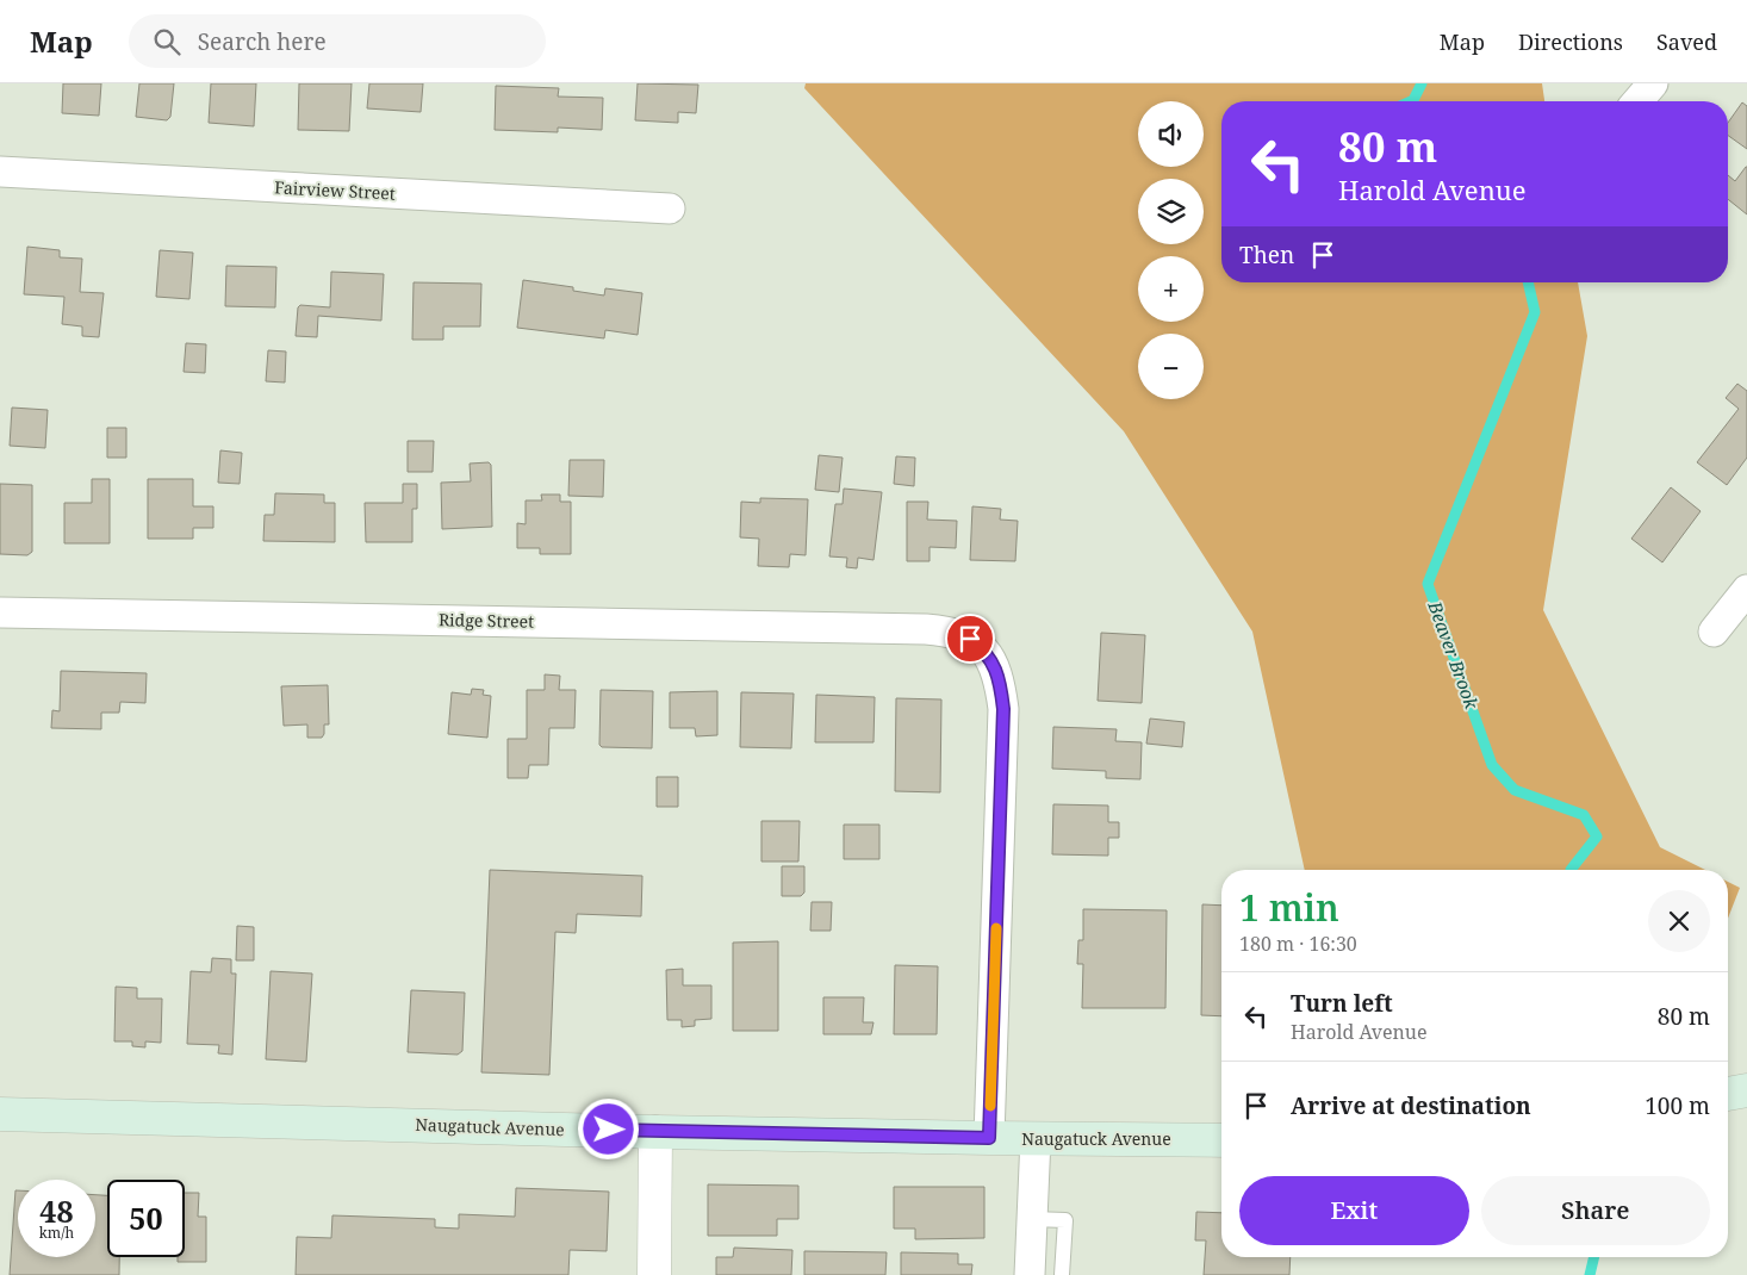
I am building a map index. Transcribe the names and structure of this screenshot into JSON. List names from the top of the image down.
{
  "streets": {
    "main road": ["Naugatuck Avenue"],
    "street": ["Fairview Street", "Ridge Street"]
  },
  "crossings": [
    ["Ridge Street", "Naugatuck Avenue"]
  ],
  "water": ["Beaver Brook"],
  "page": {
    "header": "Map",
    "search": "Search here",
    "nav": ["Map", "Directions", "Saved"],
    "map_buttons": ["+", "−"],
    "turn": ["80 m", "Harold Avenue"],
    "then": "Then",
    "heading": ["1 min", "180 m · 16:30"],
    "list": [
      {
        "name": "Turn left",
        "note": "Harold Avenue",
        "value": "80 m"
      },
      {
        "name": "Arrive at destination",
        "value": "100 m"
      }
    ],
    "buttons": ["Exit", "Share"],
    "speed": "48 km/h",
    "limit": "50"
  }
}
